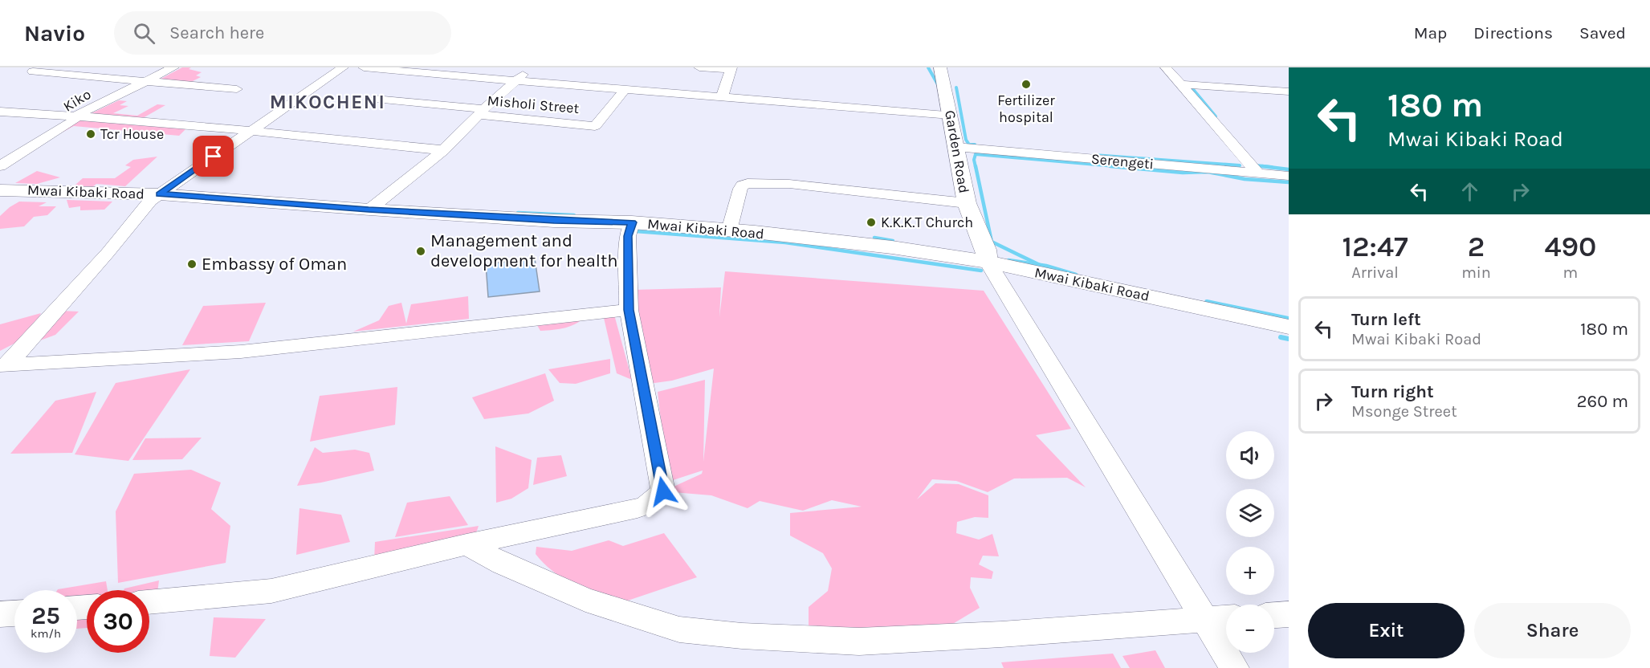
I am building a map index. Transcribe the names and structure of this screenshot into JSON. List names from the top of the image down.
{
  "streets": {
    "main road": ["Mwai Kibaki Road"],
    "street": [
      "Kiko",
      "Misholi Street",
      "Garden Road",
      "Serengeti"
    ]
  },
  "crossings": [
    ["Garden Road", "Serengeti"],
    ["Garden Road", "Mwai Kibaki Road"]
  ],
  "districts": ["MIKOCHENI"],
  "places": [
    "Fertilizer hospital",
    "Tcr House",
    "K.K.K.T Church",
    "Management and development for health",
    "Embassy of Oman"
  ],
  "page": {
    "header": "Navio",
    "search": "Search here",
    "nav": ["Map", "Directions", "Saved"],
    "turn": ["180 m", "Mwai Kibaki Road"],
    "eta": [
      "12:47",
      "Arrival",
      "2",
      "min",
      "490",
      "m"
    ],
    "list": [
      {
        "name": "Turn left",
        "note": "Mwai Kibaki Road",
        "value": "180 m"
      },
      {
        "name": "Turn right",
        "note": "Msonge Street",
        "value": "260 m"
      }
    ],
    "map_buttons": ["+", "−"],
    "speed": "25 km/h",
    "limit": "30",
    "buttons": ["Exit", "Share"]
  }
}
